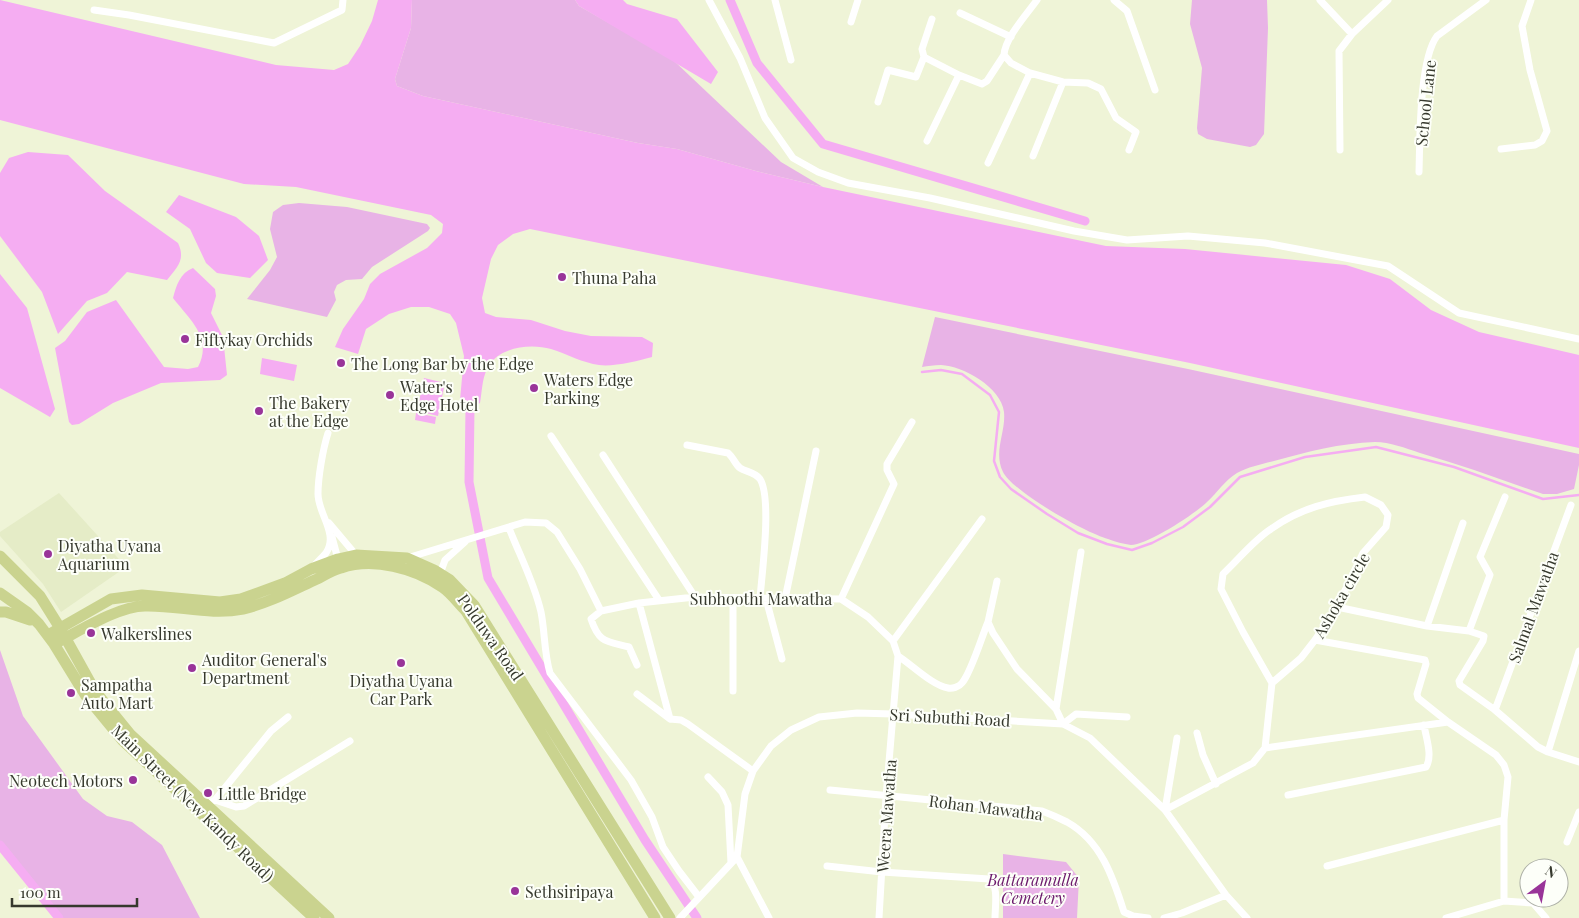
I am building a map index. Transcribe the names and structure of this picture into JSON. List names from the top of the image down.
{
  "streets": {
    "main road": ["Polduwa Road", "Main Street (New Kandy Road)"],
    "street": [
      "School Lane",
      "Ashoka circle",
      "Subhoothi Mawatha",
      "Salmal Mawatha",
      "Sri Subuthi Road",
      "Rohan Mawatha",
      "Weera Mawatha"
    ]
  },
  "crossings": [
    ["Subhoothi Mawatha", "Sri Subuthi Road"],
    ["Subhoothi Mawatha", "Weera Mawatha"],
    ["Polduwa Road", "Main Street (New Kandy Road)"],
    ["Sri Subuthi Road", "Weera Mawatha"],
    ["Rohan Mawatha", "Weera Mawatha"]
  ],
  "parks": ["Battaramulla Cemetery"],
  "places": [
    "Thuna Paha",
    "Fiftykay Orchids",
    "The Long Bar by the Edge",
    "Waters Edge Parking",
    "Water's Edge Hotel",
    "The Bakery at the Edge",
    "Diyatha Uyana Aquarium",
    "Walkerslines",
    "Diyatha Uyana Car Park",
    "Auditor General's Department",
    "Sampatha Auto Mart",
    "Neotech Motors",
    "Little Bridge",
    "Sethsiripaya"
  ],
  "scale_bar": "100 m",
  "north": "top right"
}
